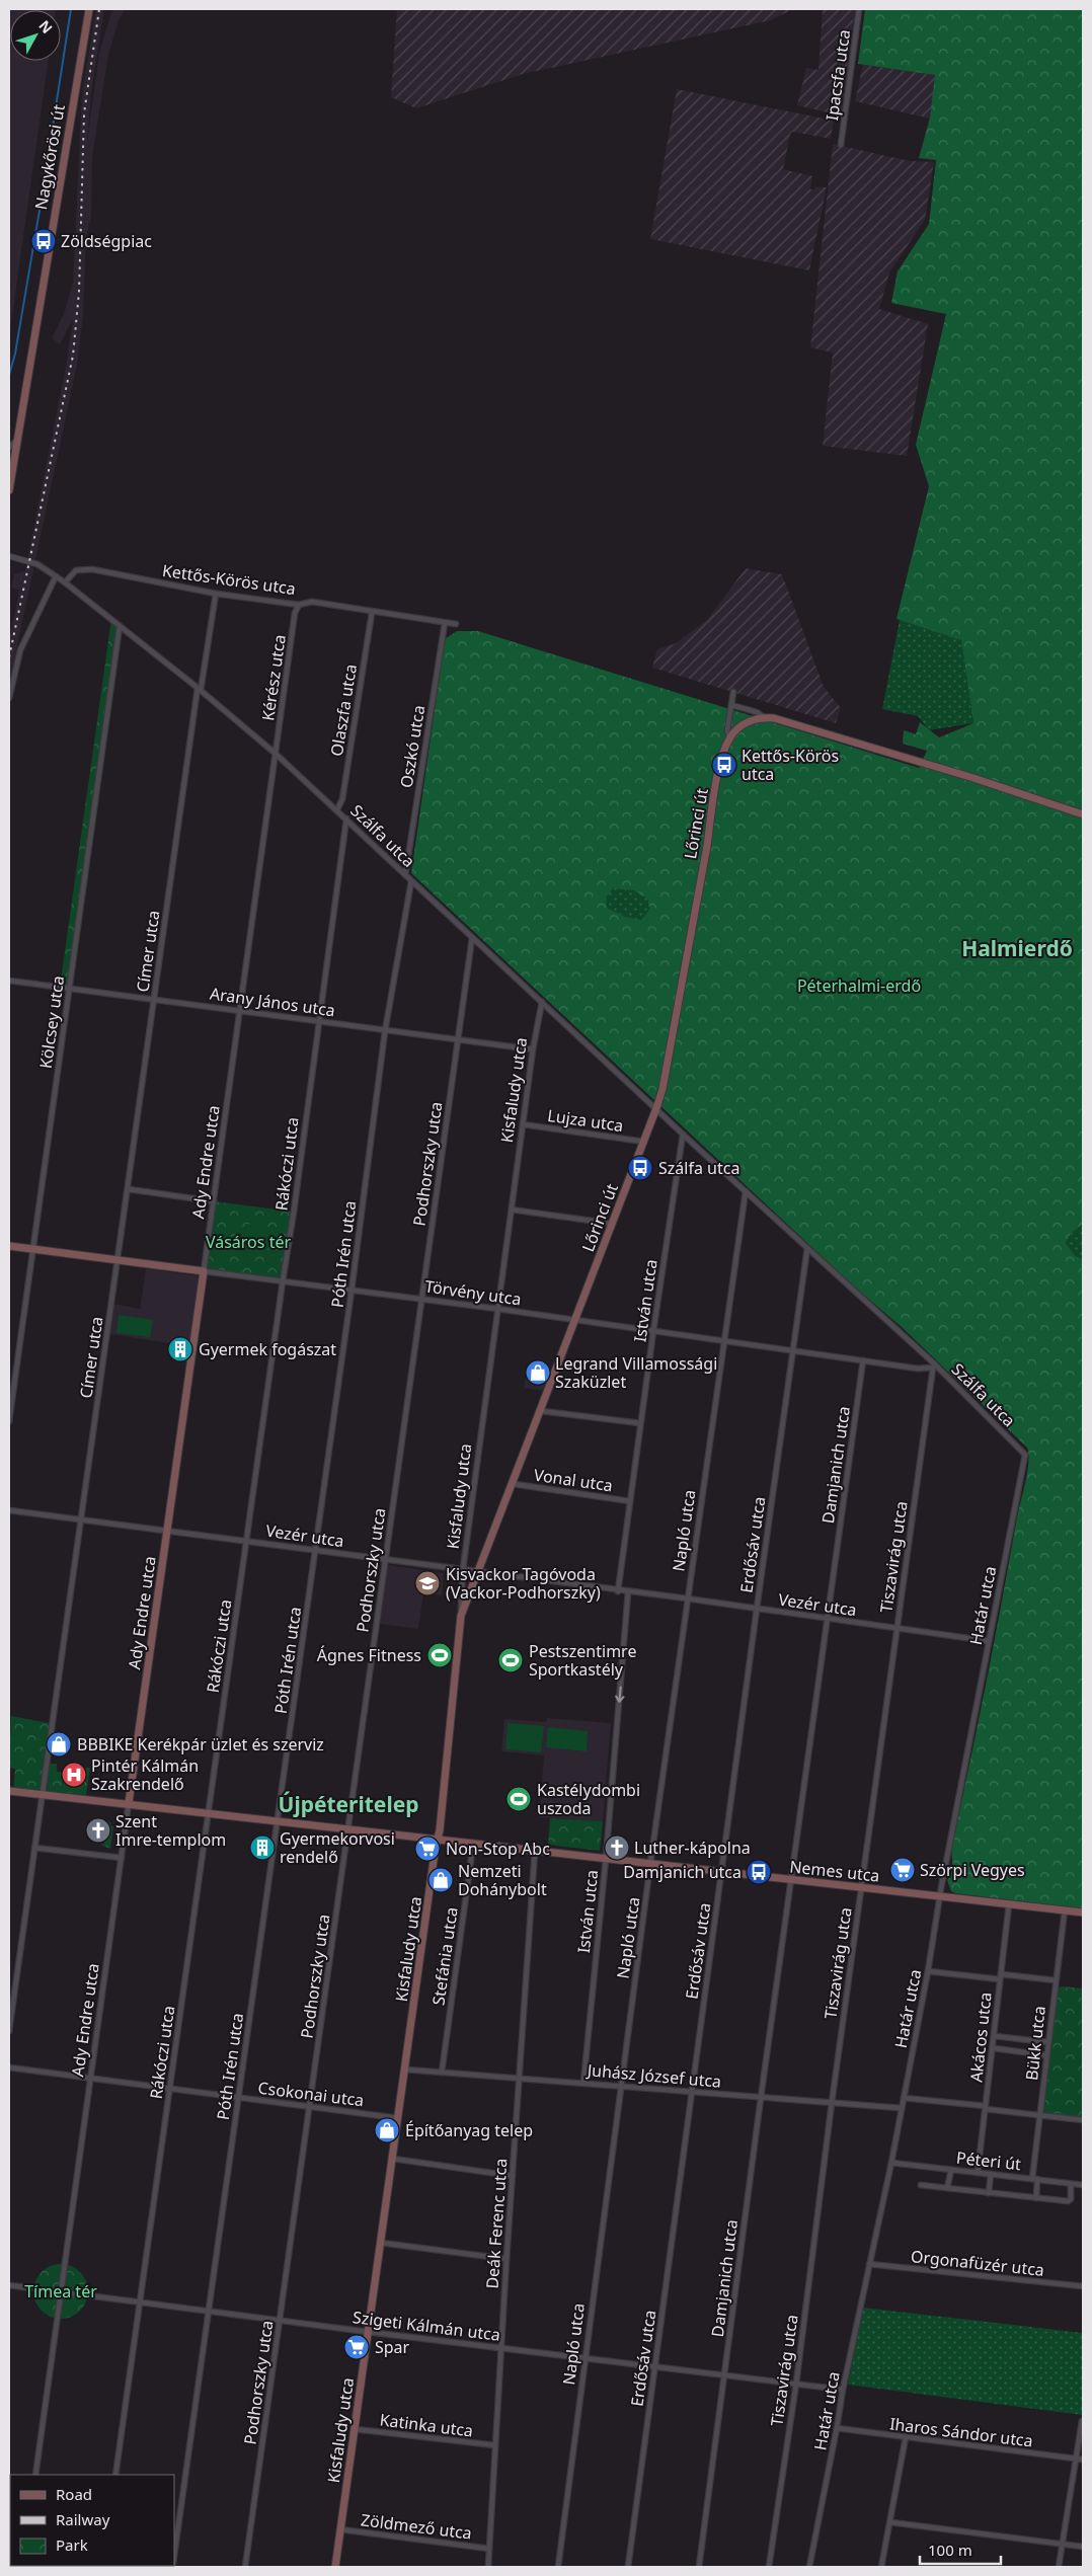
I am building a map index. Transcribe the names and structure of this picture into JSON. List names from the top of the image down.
{
  "streets": {
    "street": [
      "Ipacsfa utca",
      "Nagykőrösi út",
      "Kettős-Körös utca",
      "Kérész utca",
      "Olaszfa utca",
      "Oszkó utca",
      "Lőrinci út",
      "Szálfa utca",
      "Címer utca",
      "Arany János utca",
      "Kölcsey utca",
      "Kisfaludy utca",
      "Lujza utca",
      "Ady Endre utca",
      "Rákóczi utca",
      "Podhorszky utca",
      "Póth Irén utca",
      "Törvény utca",
      "István utca",
      "Damjanich utca",
      "Vonal utca",
      "Napló utca",
      "Vezér utca",
      "Erdősáv utca",
      "Tiszavirág utca",
      "Határ utca",
      "Nemes utca",
      "Stefánia utca",
      "Akácos utca",
      "Bükk utca",
      "Juhász József utca",
      "Csokonai utca",
      "Péteri út",
      "Deák Ferenc utca",
      "Orgonafüzér utca",
      "Szigeti Kálmán utca",
      "Katinka utca",
      "Iharos Sándor utca",
      "Zöldmező utca"
    ]
  },
  "crossings": [
    ["Kettős-Körös utca", "Kérész utca"],
    ["Kettős-Körös utca", "Olaszfa utca"],
    ["Kettős-Körös utca", "Oszkó utca"],
    ["Kettős-Körös utca", "Szálfa utca"],
    ["Kettős-Körös utca", "Címer utca"],
    ["Kérész utca", "Szálfa utca"],
    ["Kérész utca", "Ady Endre utca"],
    ["Olaszfa utca", "Szálfa utca"],
    ["Oszkó utca", "Szálfa utca"],
    ["Lőrinci út", "Szálfa utca"],
    ["Lőrinci út", "Kisfaludy utca"],
    ["Lőrinci út", "Lujza utca"],
    ["Lőrinci út", "Törvény utca"],
    ["Lőrinci út", "Vonal utca"],
    ["Lőrinci út", "Vezér utca"],
    ["Szálfa utca", "Címer utca"],
    ["Szálfa utca", "Kölcsey utca"],
    ["Szálfa utca", "Kisfaludy utca"],
    ["Szálfa utca", "Ady Endre utca"],
    ["Szálfa utca", "Rákóczi utca"],
    ["Szálfa utca", "Podhorszky utca"],
    ["Szálfa utca", "Póth Irén utca"],
    ["Szálfa utca", "Törvény utca"],
    ["Szálfa utca", "István utca"],
    ["Szálfa utca", "Napló utca"],
    ["Szálfa utca", "Erdősáv utca"],
    ["Szálfa utca", "Tiszavirág utca"],
    ["Szálfa utca", "Határ utca"],
    ["Címer utca", "Arany János utca"],
    ["Címer utca", "Törvény utca"],
    ["Címer utca", "Vezér utca"],
    ["Címer utca", "Nemes utca"],
    ["Arany János utca", "Kölcsey utca"],
    ["Arany János utca", "Kisfaludy utca"],
    ["Arany János utca", "Ady Endre utca"],
    ["Arany János utca", "Rákóczi utca"],
    ["Arany János utca", "Podhorszky utca"],
    ["Arany János utca", "Póth Irén utca"],
    ["Kölcsey utca", "Törvény utca"],
    ["Kisfaludy utca", "Lujza utca"],
    ["Kisfaludy utca", "Törvény utca"],
    ["Kisfaludy utca", "Vezér utca"],
    ["Kisfaludy utca", "Nemes utca"],
    ["Kisfaludy utca", "Juhász József utca"],
    ["Kisfaludy utca", "Csokonai utca"],
    ["Kisfaludy utca", "Szigeti Kálmán utca"],
    ["Kisfaludy utca", "Katinka utca"],
    ["Kisfaludy utca", "Zöldmező utca"],
    ["Ady Endre utca", "Törvény utca"],
    ["Ady Endre utca", "Vezér utca"],
    ["Ady Endre utca", "Nemes utca"],
    ["Ady Endre utca", "Csokonai utca"],
    ["Ady Endre utca", "Szigeti Kálmán utca"],
    ["Rákóczi utca", "Törvény utca"],
    ["Rákóczi utca", "Vezér utca"],
    ["Rákóczi utca", "Nemes utca"],
    ["Rákóczi utca", "Csokonai utca"],
    ["Rákóczi utca", "Szigeti Kálmán utca"],
    ["Podhorszky utca", "Törvény utca"],
    ["Podhorszky utca", "Vezér utca"],
    ["Podhorszky utca", "Nemes utca"],
    ["Podhorszky utca", "Csokonai utca"],
    ["Podhorszky utca", "Szigeti Kálmán utca"],
    ["Póth Irén utca", "Törvény utca"],
    ["Póth Irén utca", "Vezér utca"],
    ["Póth Irén utca", "Nemes utca"],
    ["Póth Irén utca", "Csokonai utca"],
    ["Póth Irén utca", "Szigeti Kálmán utca"],
    ["Törvény utca", "István utca"],
    ["Törvény utca", "Damjanich utca"],
    ["Törvény utca", "Napló utca"],
    ["Törvény utca", "Erdősáv utca"],
    ["Törvény utca", "Tiszavirág utca"],
    ["István utca", "Vonal utca"],
    ["István utca", "Vezér utca"],
    ["István utca", "Nemes utca"],
    ["István utca", "Juhász József utca"],
    ["Damjanich utca", "Vezér utca"],
    ["Damjanich utca", "Nemes utca"],
    ["Damjanich utca", "Juhász József utca"],
    ["Damjanich utca", "Szigeti Kálmán utca"],
    ["Napló utca", "Vezér utca"],
    ["Napló utca", "Nemes utca"],
    ["Napló utca", "Juhász József utca"],
    ["Napló utca", "Szigeti Kálmán utca"],
    ["Vezér utca", "Erdősáv utca"],
    ["Vezér utca", "Tiszavirág utca"],
    ["Vezér utca", "Határ utca"],
    ["Erdősáv utca", "Nemes utca"],
    ["Erdősáv utca", "Juhász József utca"],
    ["Erdősáv utca", "Szigeti Kálmán utca"],
    ["Tiszavirág utca", "Nemes utca"],
    ["Tiszavirág utca", "Juhász József utca"],
    ["Tiszavirág utca", "Szigeti Kálmán utca"],
    ["Határ utca", "Nemes utca"],
    ["Határ utca", "Juhász József utca"],
    ["Határ utca", "Péteri út"],
    ["Határ utca", "Orgonafüzér utca"],
    ["Határ utca", "Szigeti Kálmán utca"],
    ["Határ utca", "Iharos Sándor utca"],
    ["Nemes utca", "Stefánia utca"],
    ["Nemes utca", "Akácos utca"],
    ["Nemes utca", "Bükk utca"],
    ["Nemes utca", "Deák Ferenc utca"],
    ["Stefánia utca", "Juhász József utca"],
    ["Akácos utca", "Péteri út"],
    ["Bükk utca", "Péteri út"],
    ["Juhász József utca", "Deák Ferenc utca"],
    ["Deák Ferenc utca", "Szigeti Kálmán utca"],
    ["Deák Ferenc utca", "Katinka utca"],
    ["Deák Ferenc utca", "Zöldmező utca"]
  ],
  "districts": ["Halmierdő", "Újpéteritelep"],
  "parks": ["Péterhalmi-erdő", "Vásáros tér", "Tímea tér"],
  "places": {
    "bus stop": [
      "Zöldségpiac",
      "Kettős-Körös utca",
      "Szálfa utca",
      "Damjanich utca"
    ],
    "building": ["Gyermek fogászat", "Gyermekorvosi rendelő"],
    "shop": [
      "Legrand Villamossági Szaküzlet",
      "BBBIKE Kerékpár üzlet és szerviz",
      "Nemzeti Dohánybolt",
      "Építőanyag telep"
    ],
    "school or university": ["Kisvackor Tagóvoda (Vackor-Podhorszky)"],
    "sports": ["Ágnes Fitness", "Pestszentimre Sportkastély", "Kastélydombi uszoda"],
    "hospital": ["Pintér Kálmán Szakrendelő"],
    "church": ["Szent Imre-templom", "Luther-kápolna"],
    "supermarket": ["Non-Stop Abc", "Szörpi Vegyes", "Spar"]
  },
  "legend": ["Road", "Railway", "Park"],
  "scale_bar": "100 m",
  "north": "top right"
}
